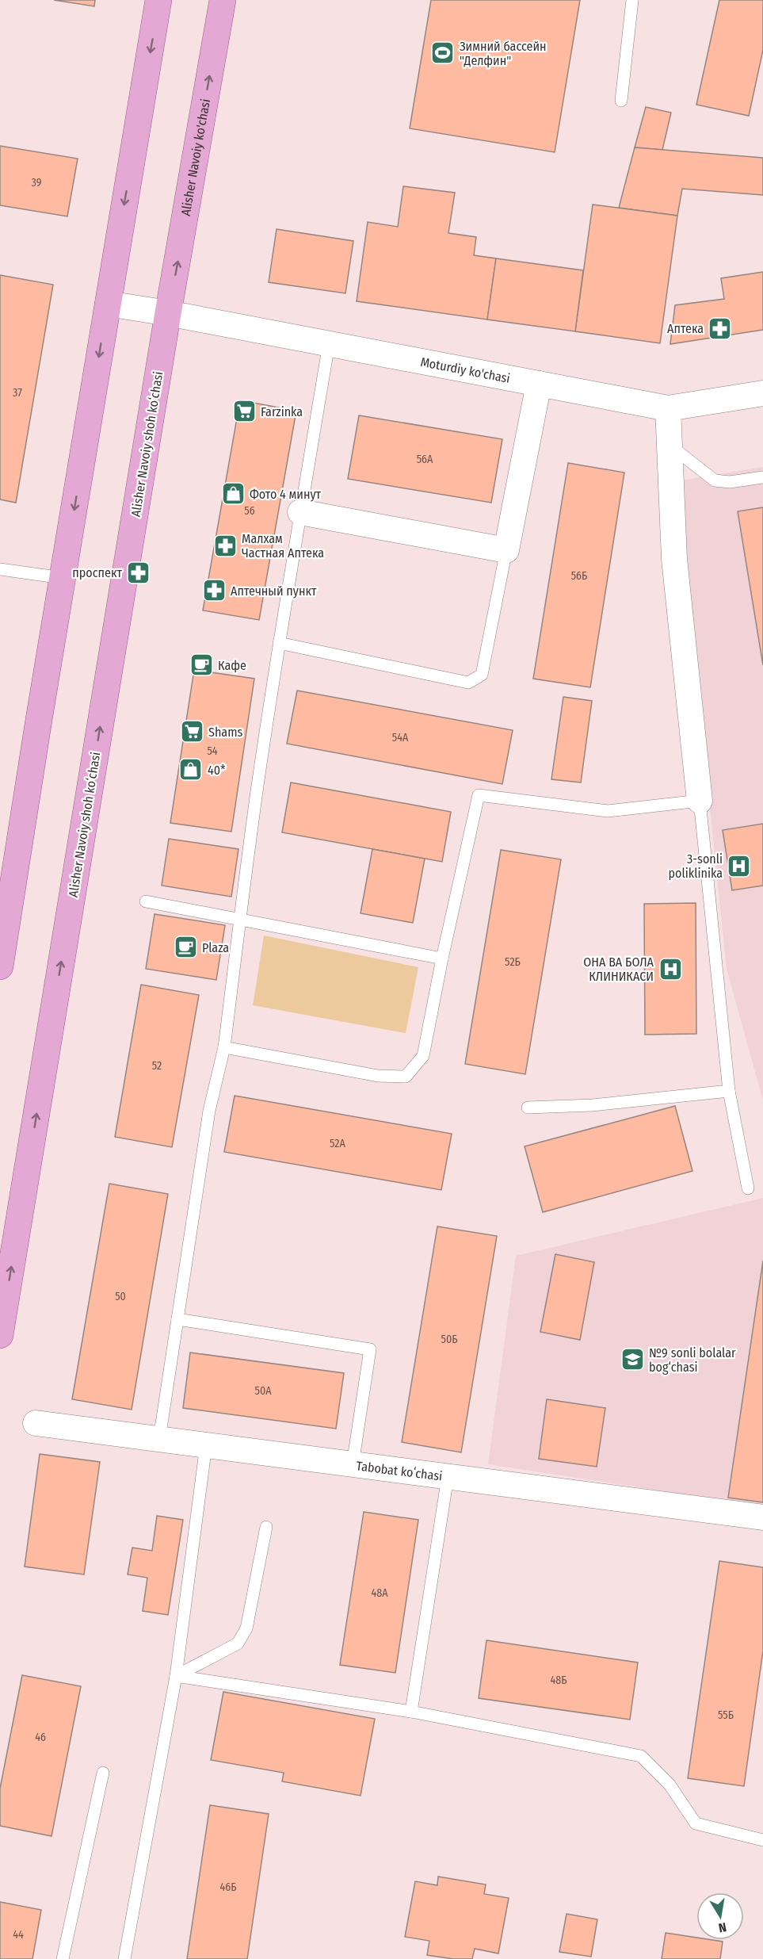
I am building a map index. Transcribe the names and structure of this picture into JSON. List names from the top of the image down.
{
  "streets": {
    "main road": ["Alisher Navoiy ko'chasi", "Alisher Navoiy shoh koʻchasi"],
    "street": ["Moturdiy ko'chasi", "Tabobat koʻchasi"]
  },
  "crossings": [
    ["Alisher Navoiy ko'chasi", "Moturdiy ko'chasi"],
    ["Alisher Navoiy ko'chasi", "Alisher Navoiy shoh koʻchasi"],
    ["Moturdiy ko'chasi", "Alisher Navoiy shoh koʻchasi"]
  ],
  "places": {
    "sports": ["Зимний бассейн \"Делфин\""],
    "pharmacy": [
      "Аптека",
      "Малхам Частная Аптека",
      "проспект",
      "Аптечный пункт"
    ],
    "supermarket": ["Farzinka", "Shams"],
    "shop": ["Фото 4 минут", "40*"],
    "cafe": ["Кафе", "Plaza"],
    "hospital": ["3-sonli poliklinika", "ОНА ВА БОЛА КЛИНИКАСИ"],
    "school or university": ["№9 sonli bolalar bog‘chasi"]
  },
  "house_numbers": [
    "39",
    "37",
    "56А",
    "56",
    "56Б",
    "54А",
    "54",
    "52Б",
    "52",
    "52А",
    "50",
    "50Б",
    "50А",
    "48А",
    "48Б",
    "55Б",
    "46",
    "46Б",
    "44"
  ],
  "north": "bottom"
}
